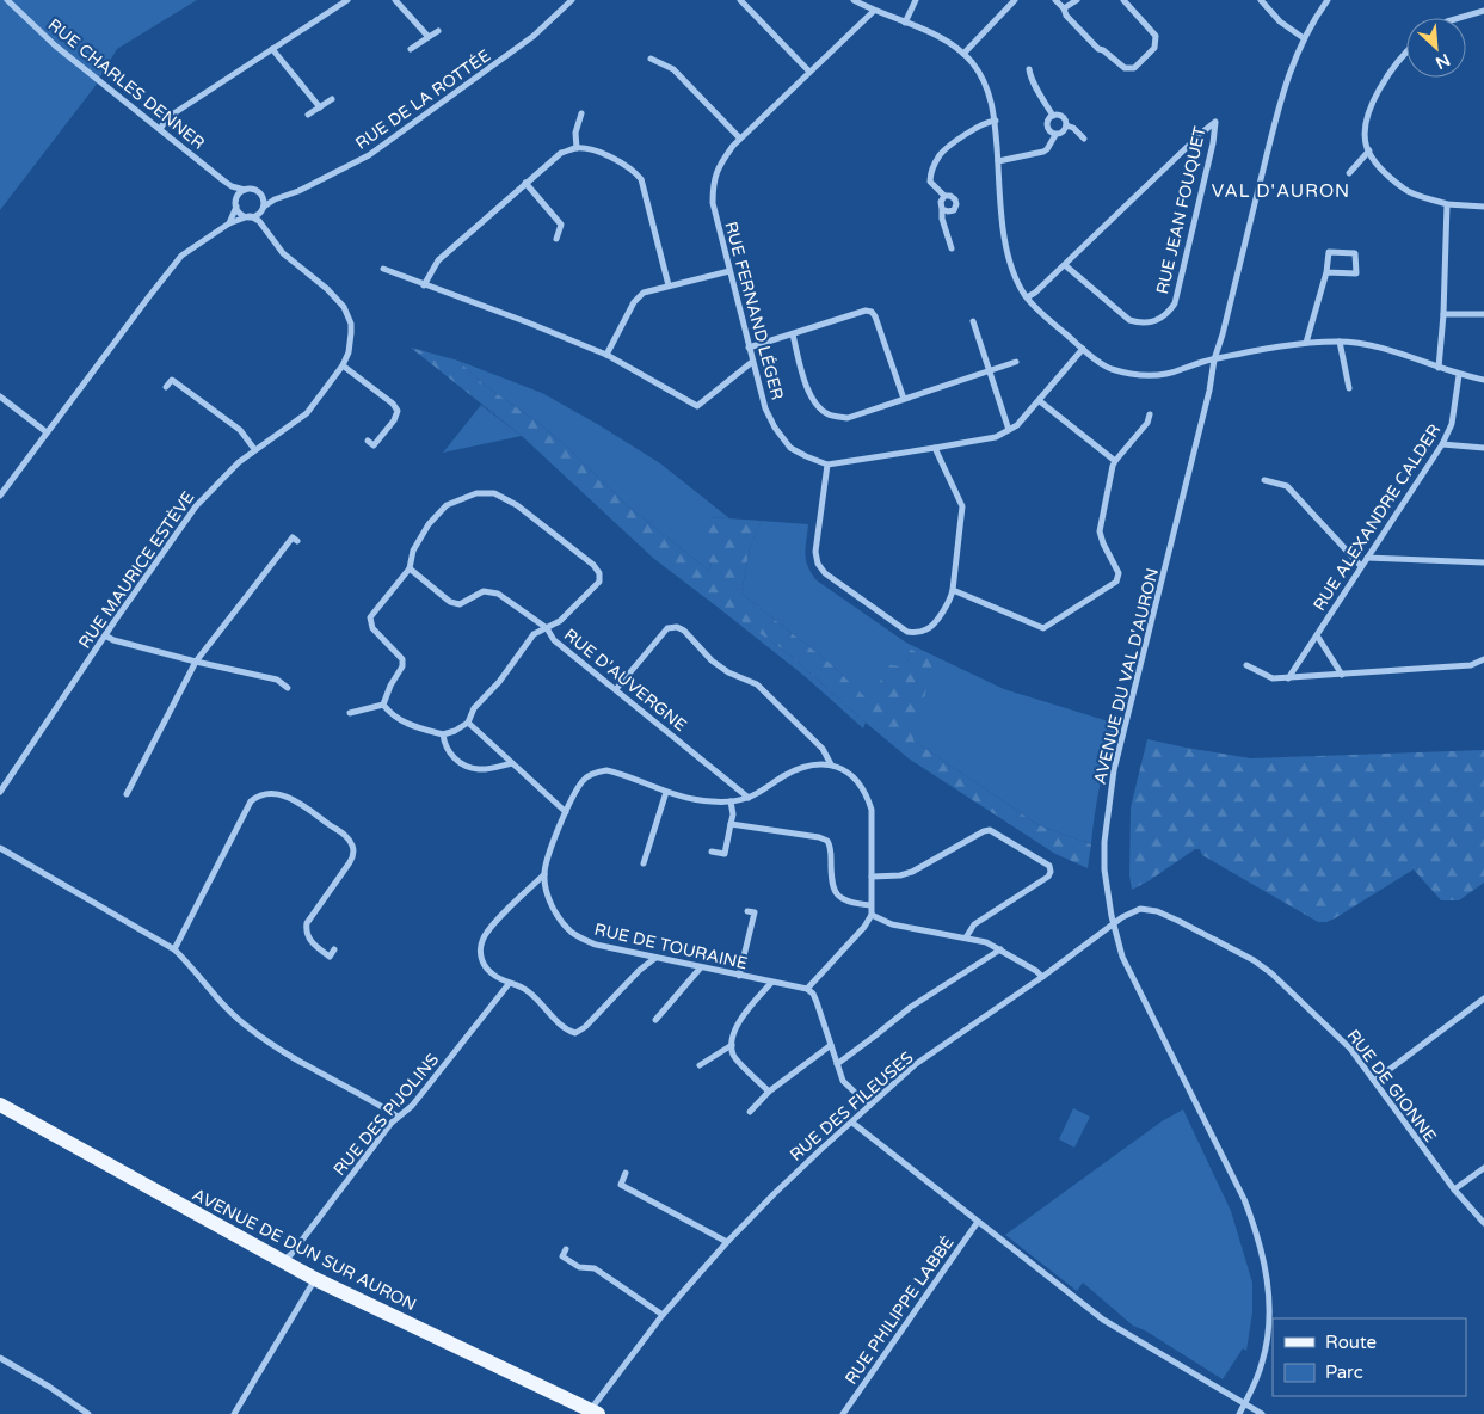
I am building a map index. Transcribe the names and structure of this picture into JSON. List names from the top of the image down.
{
  "streets": {
    "main road": ["AVENUE DE DUN SUR AURON"],
    "street": [
      "RUE CHARLES DENNER",
      "RUE DE LA ROTTÉE",
      "RUE JEAN FOUQUET",
      "RUE FERNAND LÉGER",
      "RUE ALEXANDRE CALDER",
      "RUE MAURICE ESTÈVE",
      "AVENUE DU VAL D'AURON",
      "RUE D'AUVERGNE",
      "RUE DE TOURAINE",
      "RUE DE GIONNE",
      "RUE DES FILEUSES",
      "RUE DES PIJOLINS",
      "RUE PHILIPPE LABBÉ"
    ]
  },
  "crossings": [
    ["RUE CHARLES DENNER", "RUE DE LA ROTTÉE"],
    ["RUE CHARLES DENNER", "RUE MAURICE ESTÈVE"],
    ["RUE DE LA ROTTÉE", "RUE MAURICE ESTÈVE"],
    ["AVENUE DU VAL D'AURON", "RUE DE GIONNE"],
    ["AVENUE DU VAL D'AURON", "RUE DES FILEUSES"],
    ["RUE D'AUVERGNE", "RUE DE TOURAINE"],
    ["RUE DE GIONNE", "RUE DES FILEUSES"],
    ["RUE DES FILEUSES", "AVENUE DE DUN SUR AURON"],
    ["RUE DES PIJOLINS", "AVENUE DE DUN SUR AURON"]
  ],
  "districts": ["VAL D'AURON"],
  "legend": ["Route", "Parc"],
  "north": "bottom right"
}
